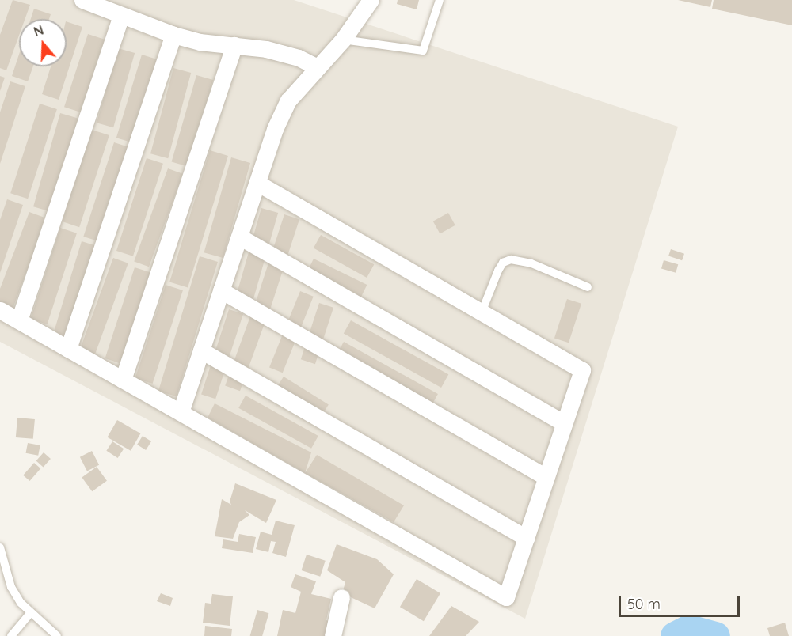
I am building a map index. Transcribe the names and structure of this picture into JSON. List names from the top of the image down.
{
  "scale_bar": "50 m",
  "north": "top"
}
